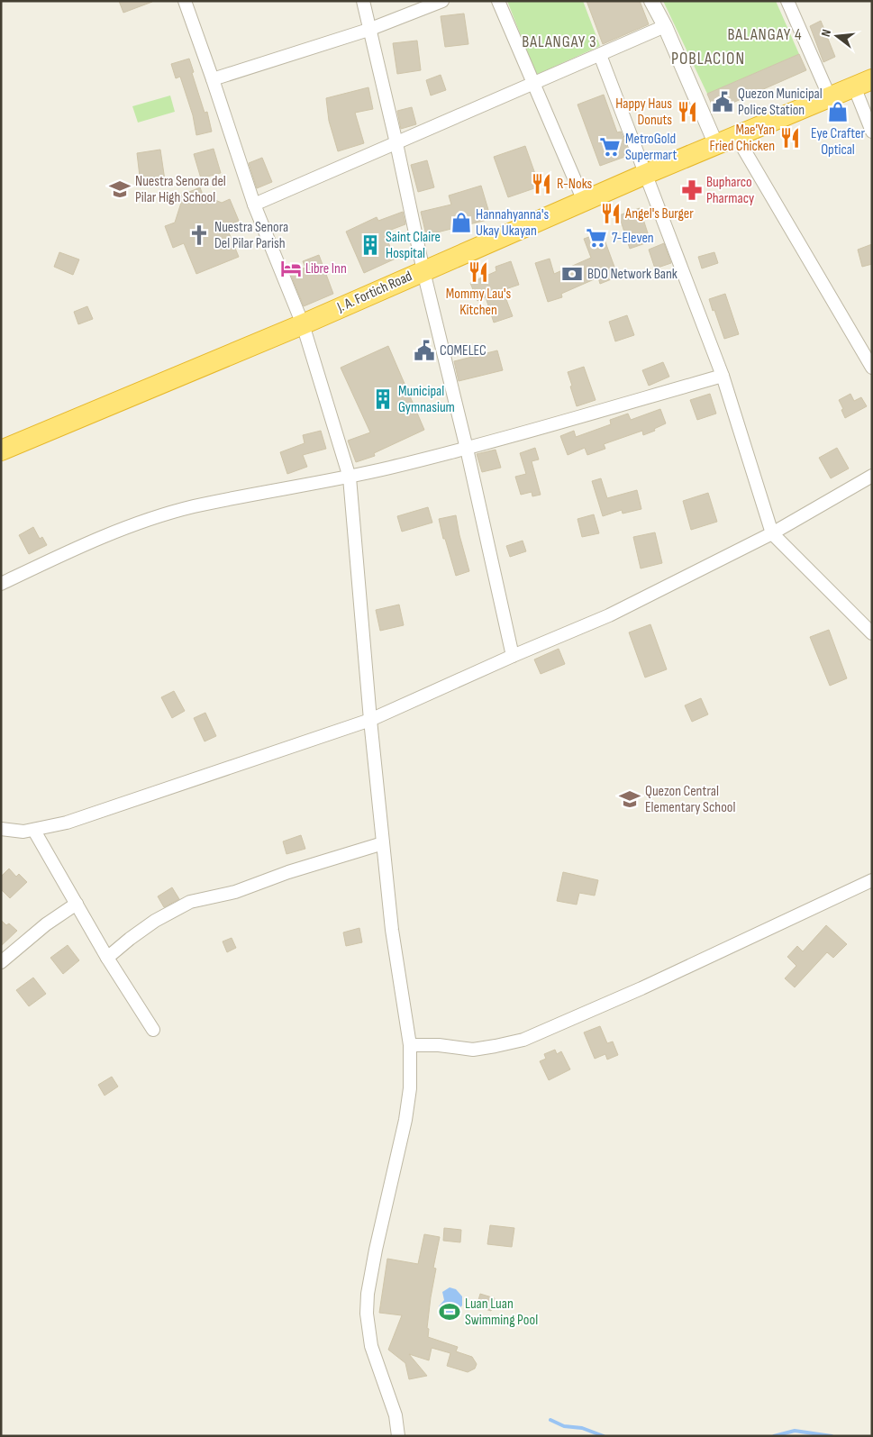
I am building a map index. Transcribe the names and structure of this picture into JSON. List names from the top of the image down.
{
  "streets": {
    "highway": ["J. A. Fortich Road"]
  },
  "districts": ["BALANGAY 4", "BALANGAY 3", "POBLACION"],
  "places": {
    "public building": ["Quezon Municipal Police Station", "COMELEC"],
    "restaurant": [
      "Happy Haus Donuts",
      "Mae'Yan Fried Chicken",
      "R-Noks",
      "Angel's Burger",
      "Mommy Lau's Kitchen"
    ],
    "shop": ["Eye Crafter Optical", "Hannahyanna's Ukay Ukayan"],
    "supermarket": ["MetroGold Supermart", "7-Eleven"],
    "school or university": ["Nuestra Senora del Pilar High School", "Quezon Central Elementary School"],
    "pharmacy": ["Bupharco Pharmacy"],
    "church": ["Nuestra Senora Del Pilar Parish"],
    "building": ["Saint Claire Hospital", "Municipal Gymnasium"],
    "hotel": ["Libre Inn"],
    "bank": ["BDO Network Bank"],
    "sports": ["Luan Luan Swimming Pool"]
  },
  "north": "left"
}
